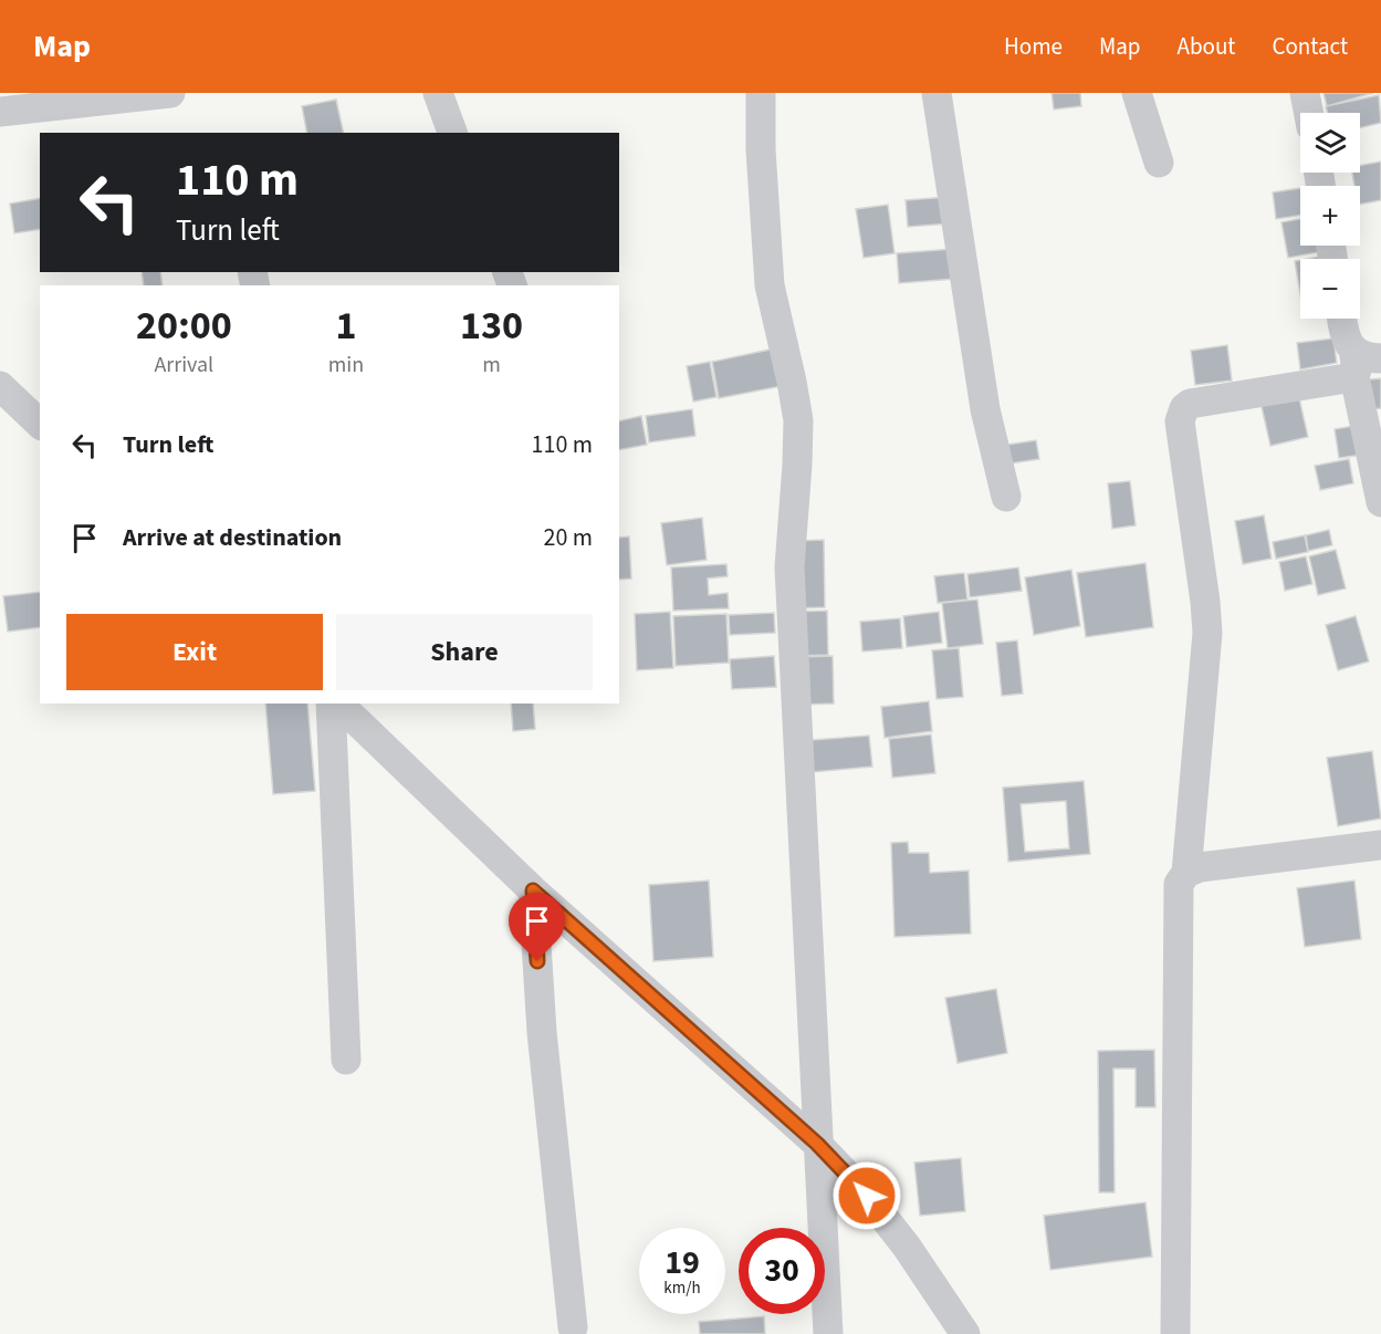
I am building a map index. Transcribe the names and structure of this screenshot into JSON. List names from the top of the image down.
{
  "page": {
    "header": "Map",
    "nav": [
      "Home",
      "Map",
      "About",
      "Contact"
    ],
    "map_buttons": ["+", "−"],
    "turn": ["110 m", "Turn left"],
    "eta": [
      "20:00",
      "Arrival",
      "1",
      "min",
      "130",
      "m"
    ],
    "list": [
      {
        "name": "Turn left",
        "value": "110 m"
      },
      {
        "name": "Arrive at destination",
        "value": "20 m"
      }
    ],
    "buttons": ["Exit", "Share"],
    "speed": "19 km/h",
    "limit": "30"
  }
}
